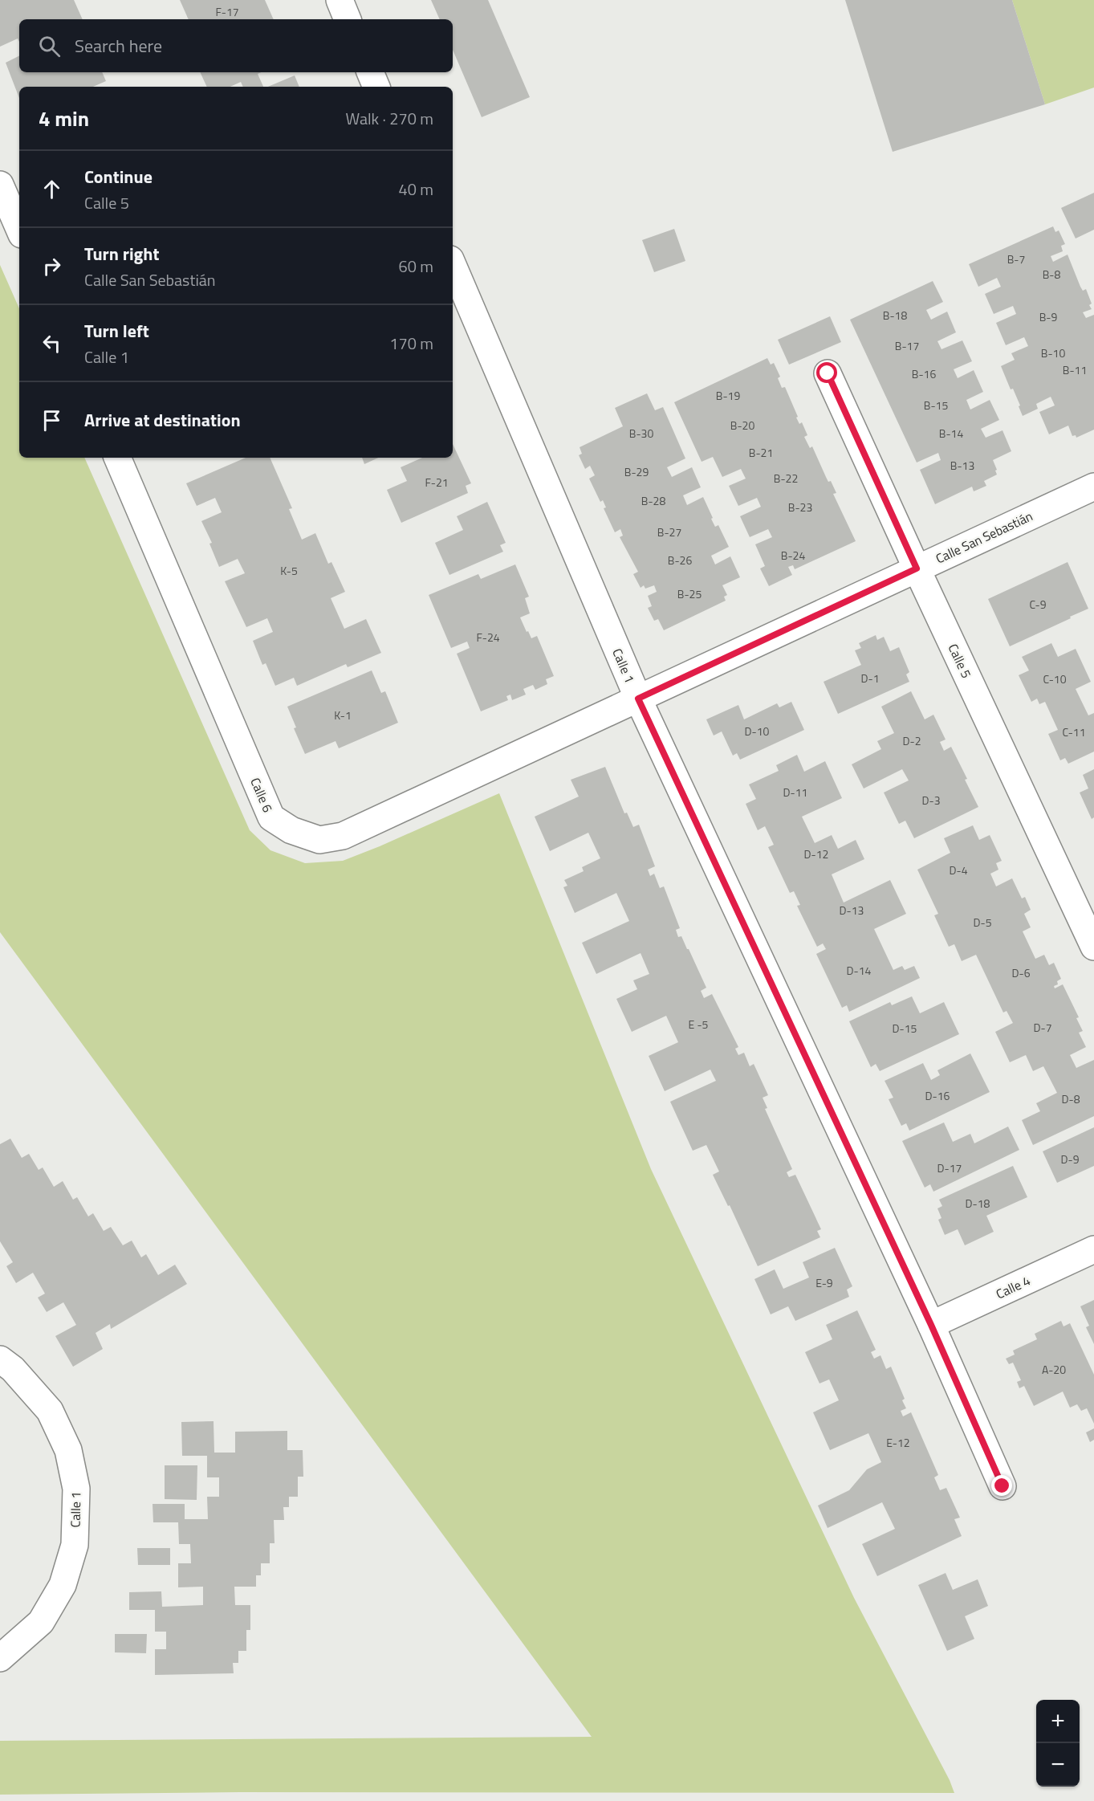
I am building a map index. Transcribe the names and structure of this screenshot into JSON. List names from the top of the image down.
{
  "streets": {
    "street": [
      "Calle San Sebastián",
      "Calle 5",
      "Calle 1",
      "Calle 6",
      "Calle 4"
    ]
  },
  "crossings": [
    ["Calle San Sebastián", "Calle 5"],
    ["Calle San Sebastián", "Calle 1"],
    ["Calle San Sebastián", "Calle 6"],
    ["Calle 1", "Calle 6"],
    ["Calle 1", "Calle 4"]
  ],
  "house_numbers": [
    "F-17",
    "B-7",
    "B-8",
    "B-18",
    "B-9",
    "B-17",
    "B-10",
    "B-11",
    "B-16",
    "B-19",
    "B-15",
    "B-20",
    "B-30",
    "B-14",
    "B-21",
    "B-13",
    "B-29",
    "B-22",
    "F-21",
    "B-28",
    "B-23",
    "B-27",
    "B-24",
    "B-26",
    "K-5",
    "B-25",
    "C-9",
    "F-24",
    "D-1",
    "C-10",
    "K-1",
    "D-10",
    "C-11",
    "D-2",
    "D-11",
    "D-3",
    "D-12",
    "D-4",
    "D-13",
    "D-5",
    "D-14",
    "D-6",
    "E -5",
    "D-7",
    "D-15",
    "D-16",
    "D-8",
    "D-9",
    "D-17",
    "D-18",
    "E-9",
    "A-20",
    "E-12"
  ],
  "page": {
    "search": "Search here",
    "heading": ["4 min", "Walk · 270 m"],
    "list": [
      ["Continue", "Calle 5", "40 m"],
      ["Turn right", "Calle San Sebastián", "60 m"],
      ["Turn left", "Calle 1", "170 m"],
      "Arrive at destination"
    ],
    "map_buttons": ["+", "−"]
  }
}
